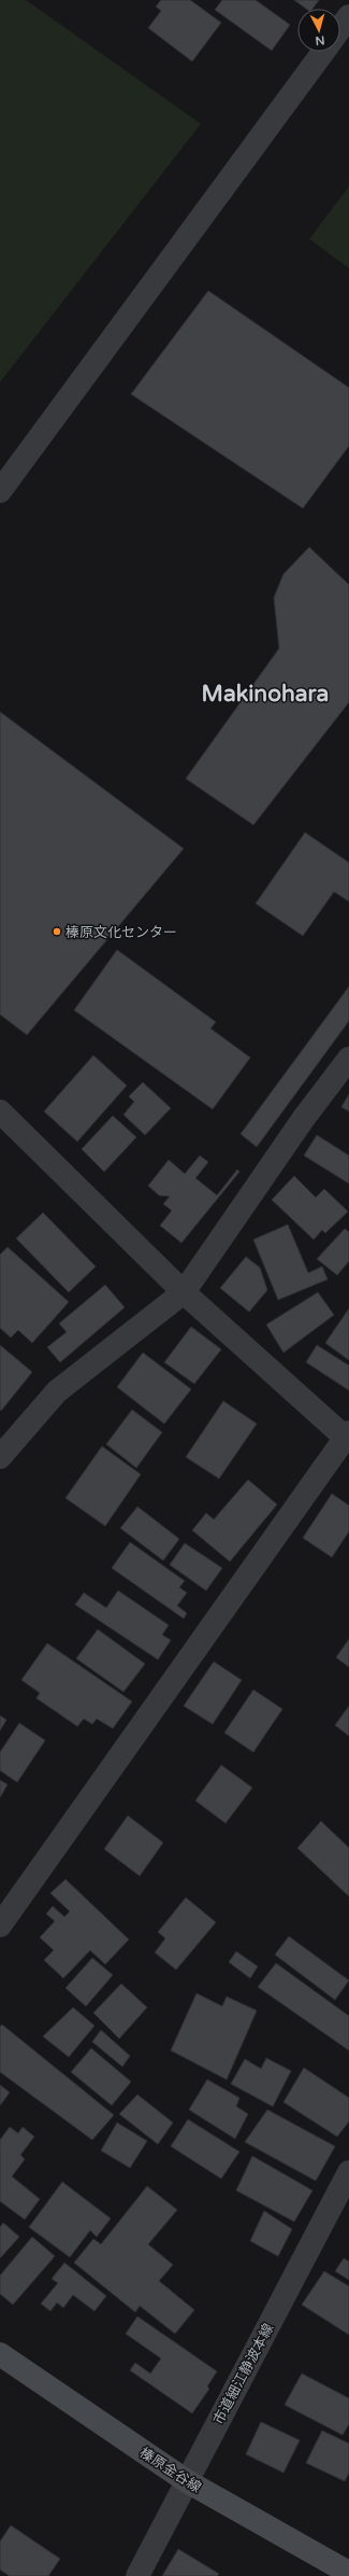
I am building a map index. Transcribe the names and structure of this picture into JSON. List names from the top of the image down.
{
  "streets": {
    "main road": ["榛原金谷線"],
    "street": ["市道細江静波本線"]
  },
  "crossings": [
    ["市道細江静波本線", "榛原金谷線"]
  ],
  "districts": ["Makinohara"],
  "places": ["榛原文化センター"],
  "north": "bottom"
}
